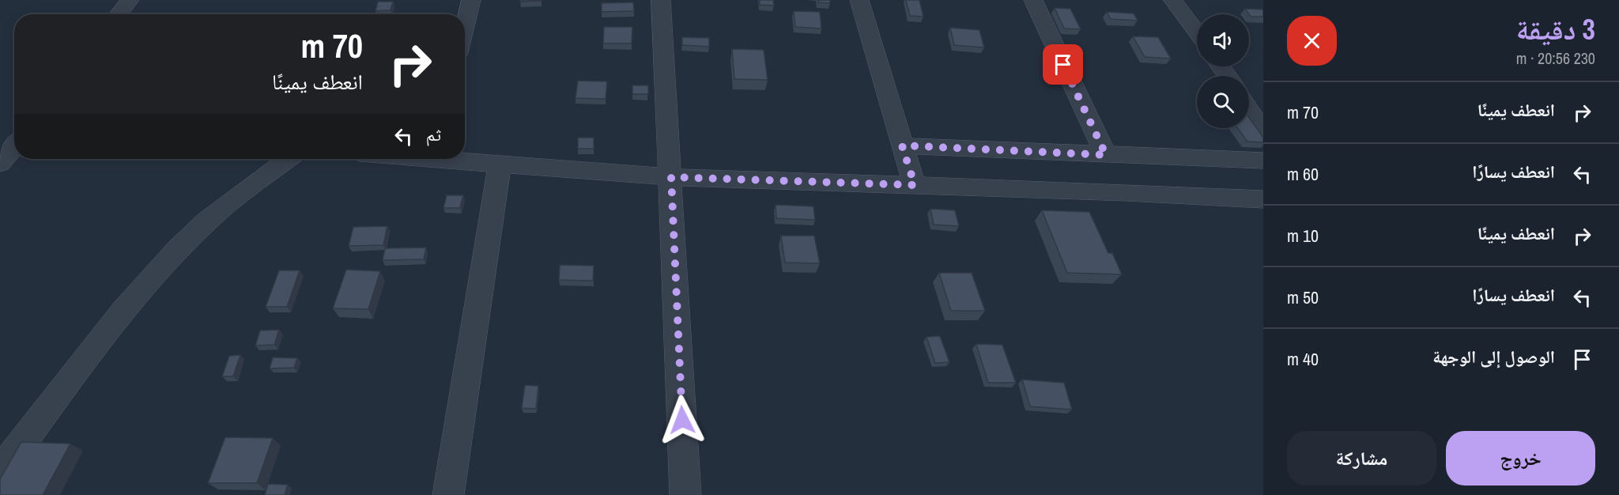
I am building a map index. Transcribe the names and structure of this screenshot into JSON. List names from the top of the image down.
{
  "page": {
    "heading": ["3 دقيقة", "230 m · 20:56"],
    "turn": ["70 m", "انعطف يمينًا"],
    "list": [
      {
        "name": "انعطف يمينًا",
        "value": "70 m"
      },
      {
        "name": "انعطف يسارًا",
        "value": "60 m"
      },
      {
        "name": "انعطف يمينًا",
        "value": "10 m"
      },
      {
        "name": "انعطف يسارًا",
        "value": "50 m"
      },
      {
        "name": "الوصول إلى الوجهة",
        "value": "40 m"
      }
    ],
    "then": "ثم",
    "buttons": ["خروج", "مشاركة"]
  }
}
